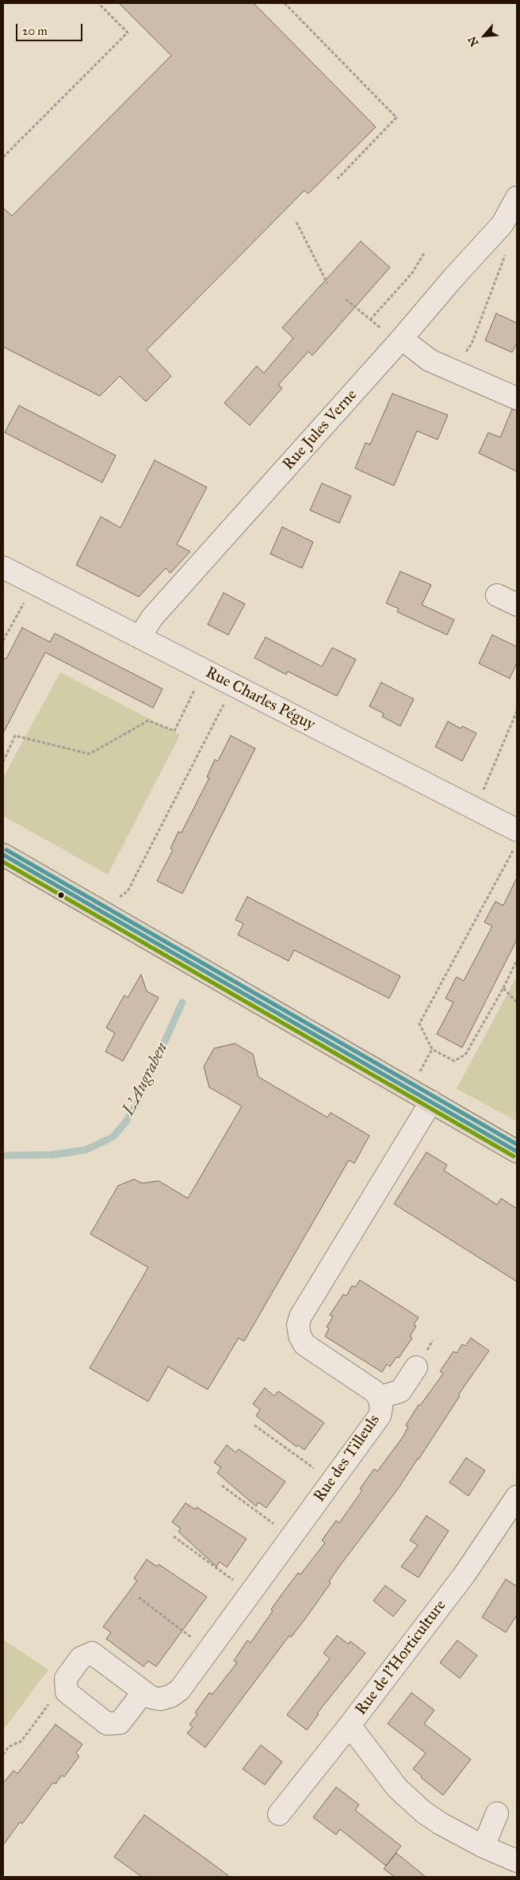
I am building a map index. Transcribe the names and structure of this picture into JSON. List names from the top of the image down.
{
  "streets": {
    "street": [
      "Rue Jules Verne",
      "Rue Charles Péguy",
      "Rue des Tilleuls",
      "Rue de l'Horticulture"
    ]
  },
  "crossings": [
    ["Rue Jules Verne", "Rue Charles Péguy"]
  ],
  "water": ["L'Augraben"],
  "scale_bar": "20 m",
  "north": "bottom left"
}
